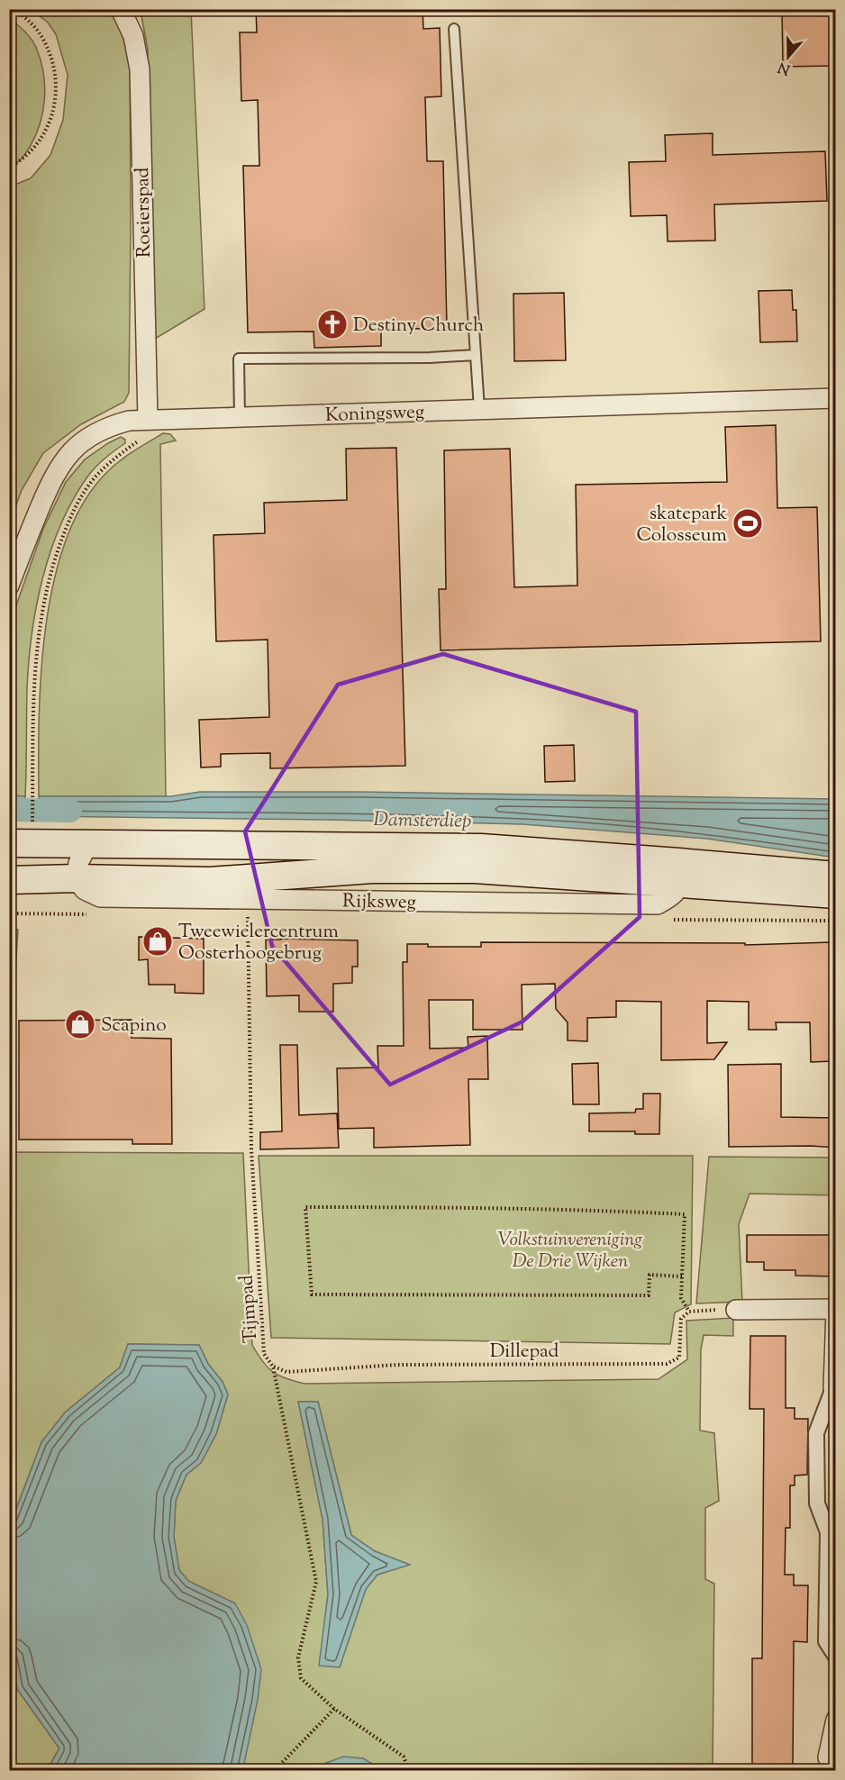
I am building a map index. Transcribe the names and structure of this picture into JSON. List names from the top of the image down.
{
  "streets": {
    "main road": ["Rijksweg"],
    "street": ["Roeierspad", "Koningsweg"],
    "path": ["Tijmpad", "Dillepad"]
  },
  "crossings": [
    ["Roeierspad", "Koningsweg"],
    ["Tijmpad", "Dillepad"]
  ],
  "water": ["Damsterdiep"],
  "parks": ["Volkstuinvereniging De Drie Wijken"],
  "places": {
    "church": ["Destiny Church"],
    "sports": ["skatepark Colosseum"],
    "shop": ["Tweewielercentrum Oosterhoogebrug", "Scapino"]
  },
  "north": "bottom"
}
